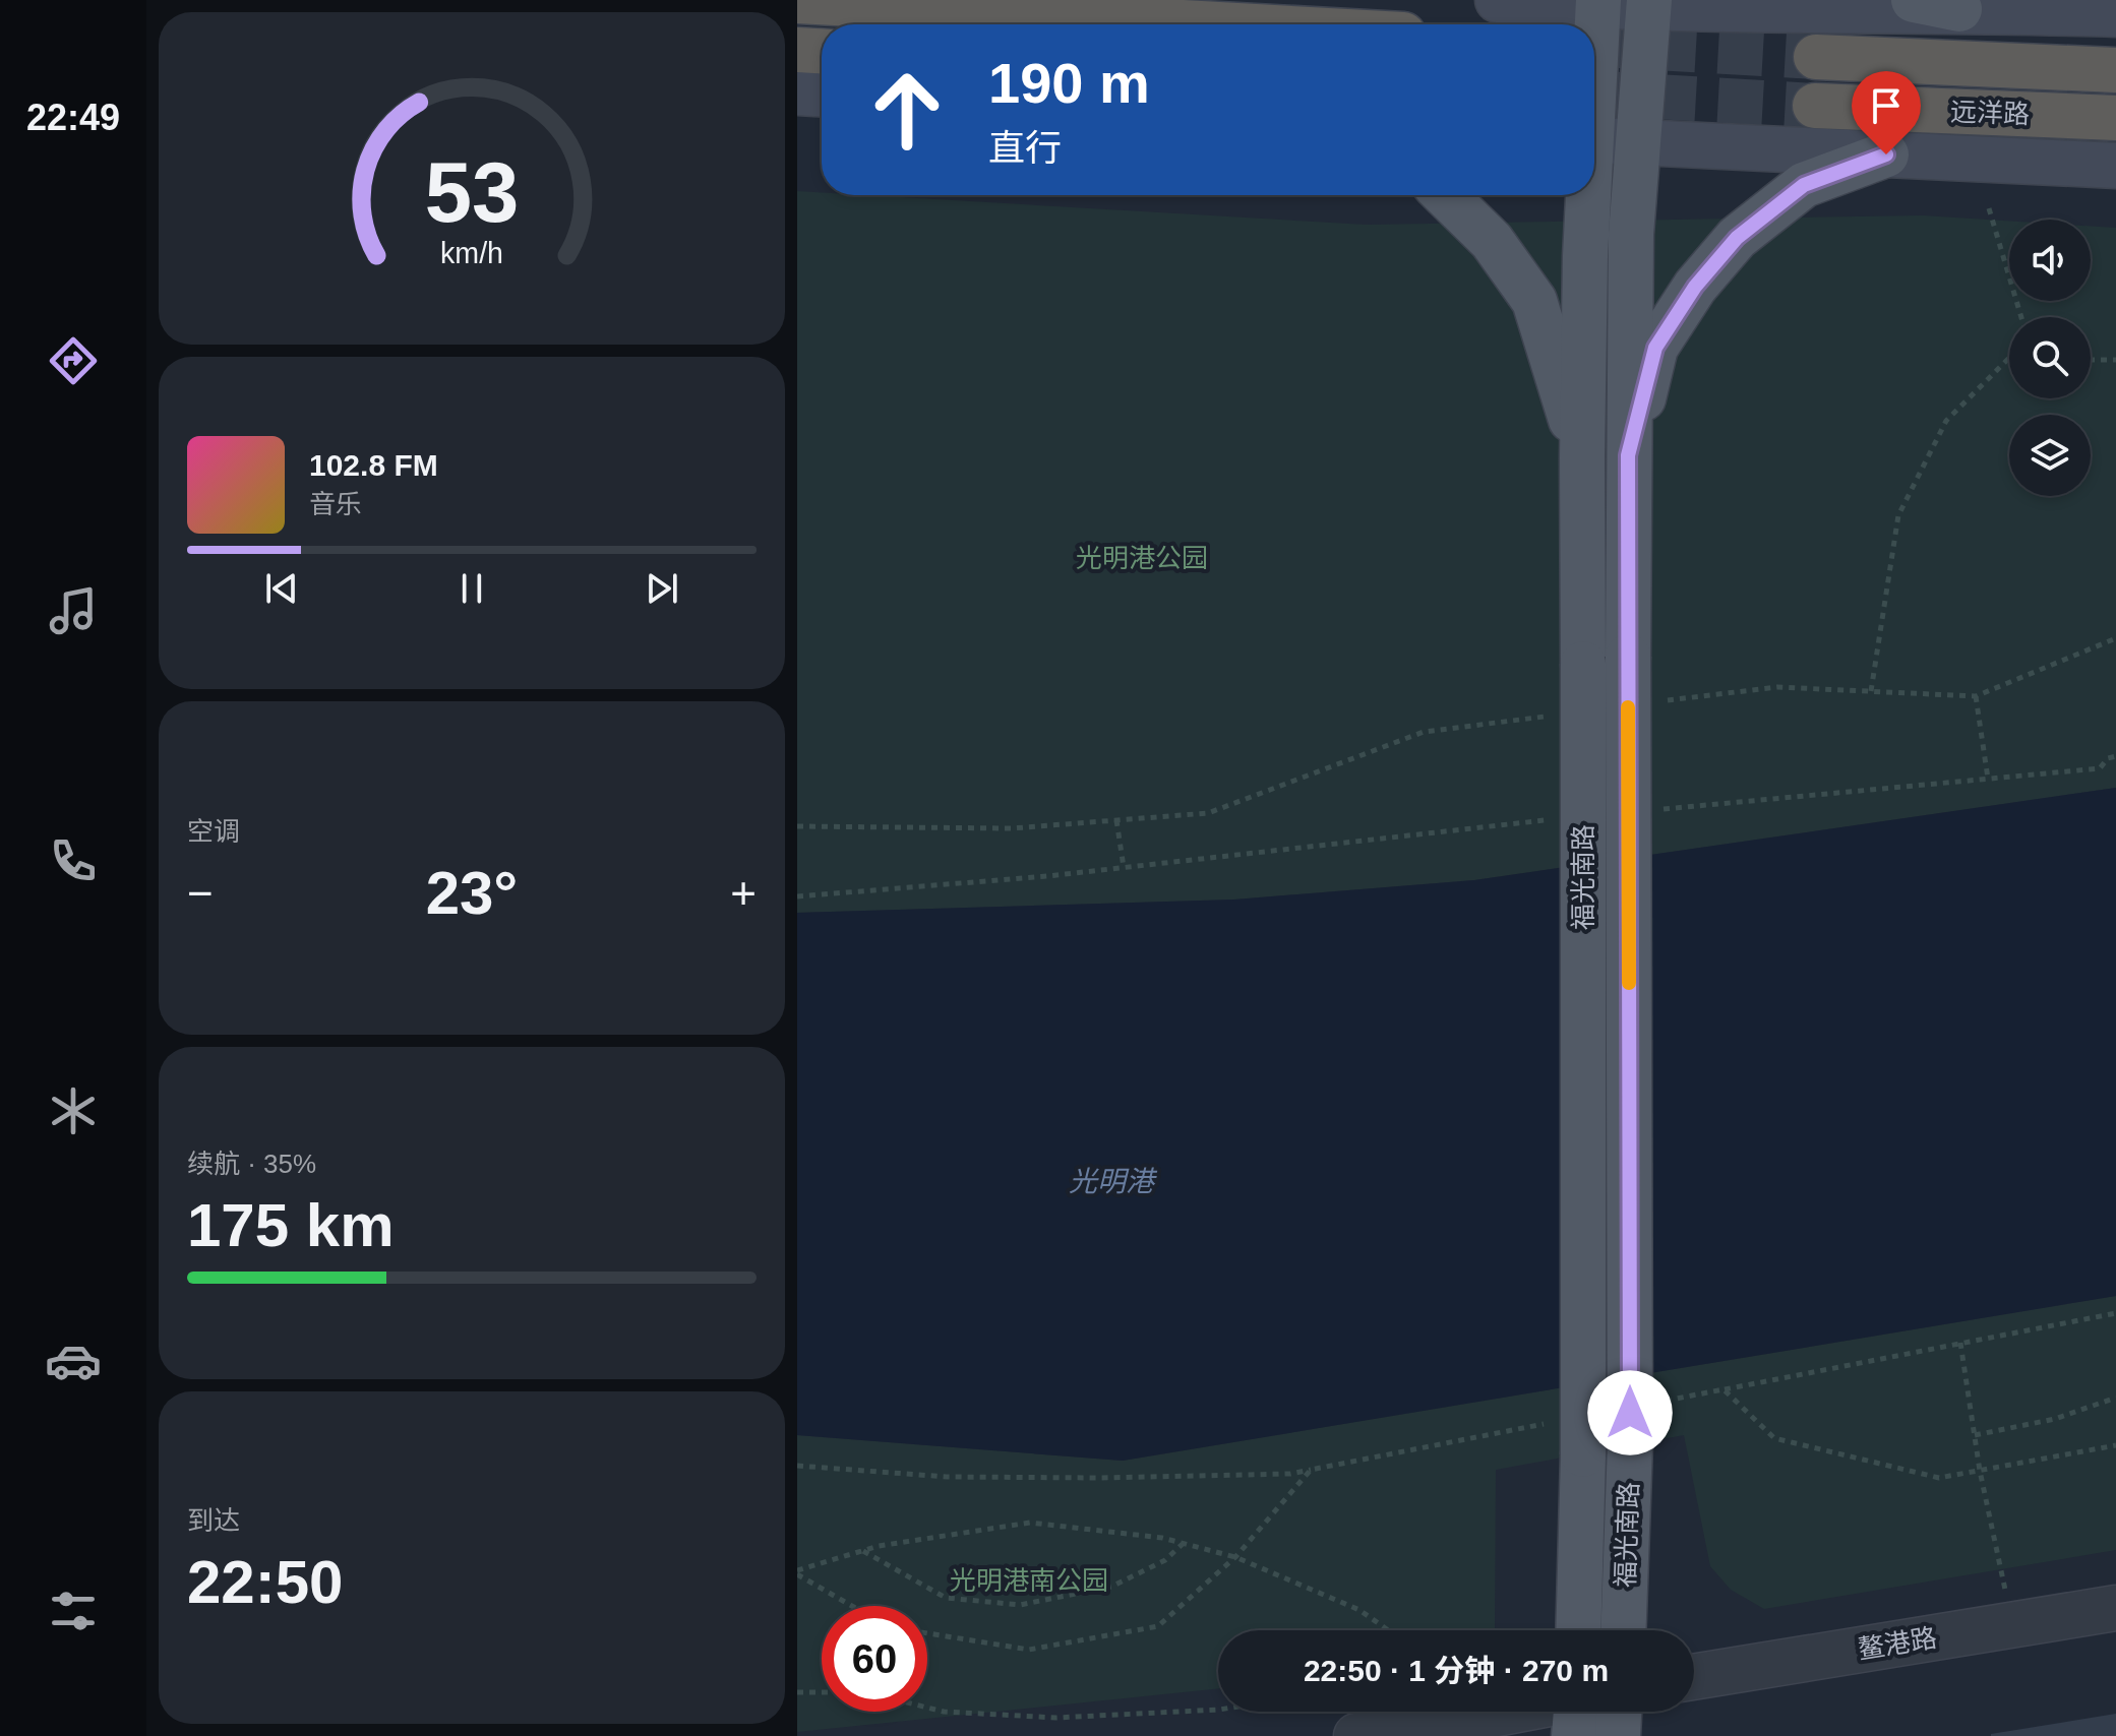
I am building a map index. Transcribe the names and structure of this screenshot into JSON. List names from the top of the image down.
{
  "streets": {
    "highway": ["远洋路"],
    "main road": ["福光南路"],
    "street": ["鳌港路"]
  },
  "water": ["光明港"],
  "parks": ["光明港公园", "光明港南公园"],
  "page": {
    "tabs": "22:49",
    "turn": ["190 m", "直行"],
    "song": ["102.8 FM", "音乐"],
    "tile": [
      "空调",
      ["续航 · 35%", "175 km"],
      ["到达", "22:50"]
    ],
    "heat": ["−", "23°", "+"],
    "limit": "60",
    "trip": "22:50 · 1 分钟 · 270 m",
    "gauge": ["53", "km/h"]
  }
}
